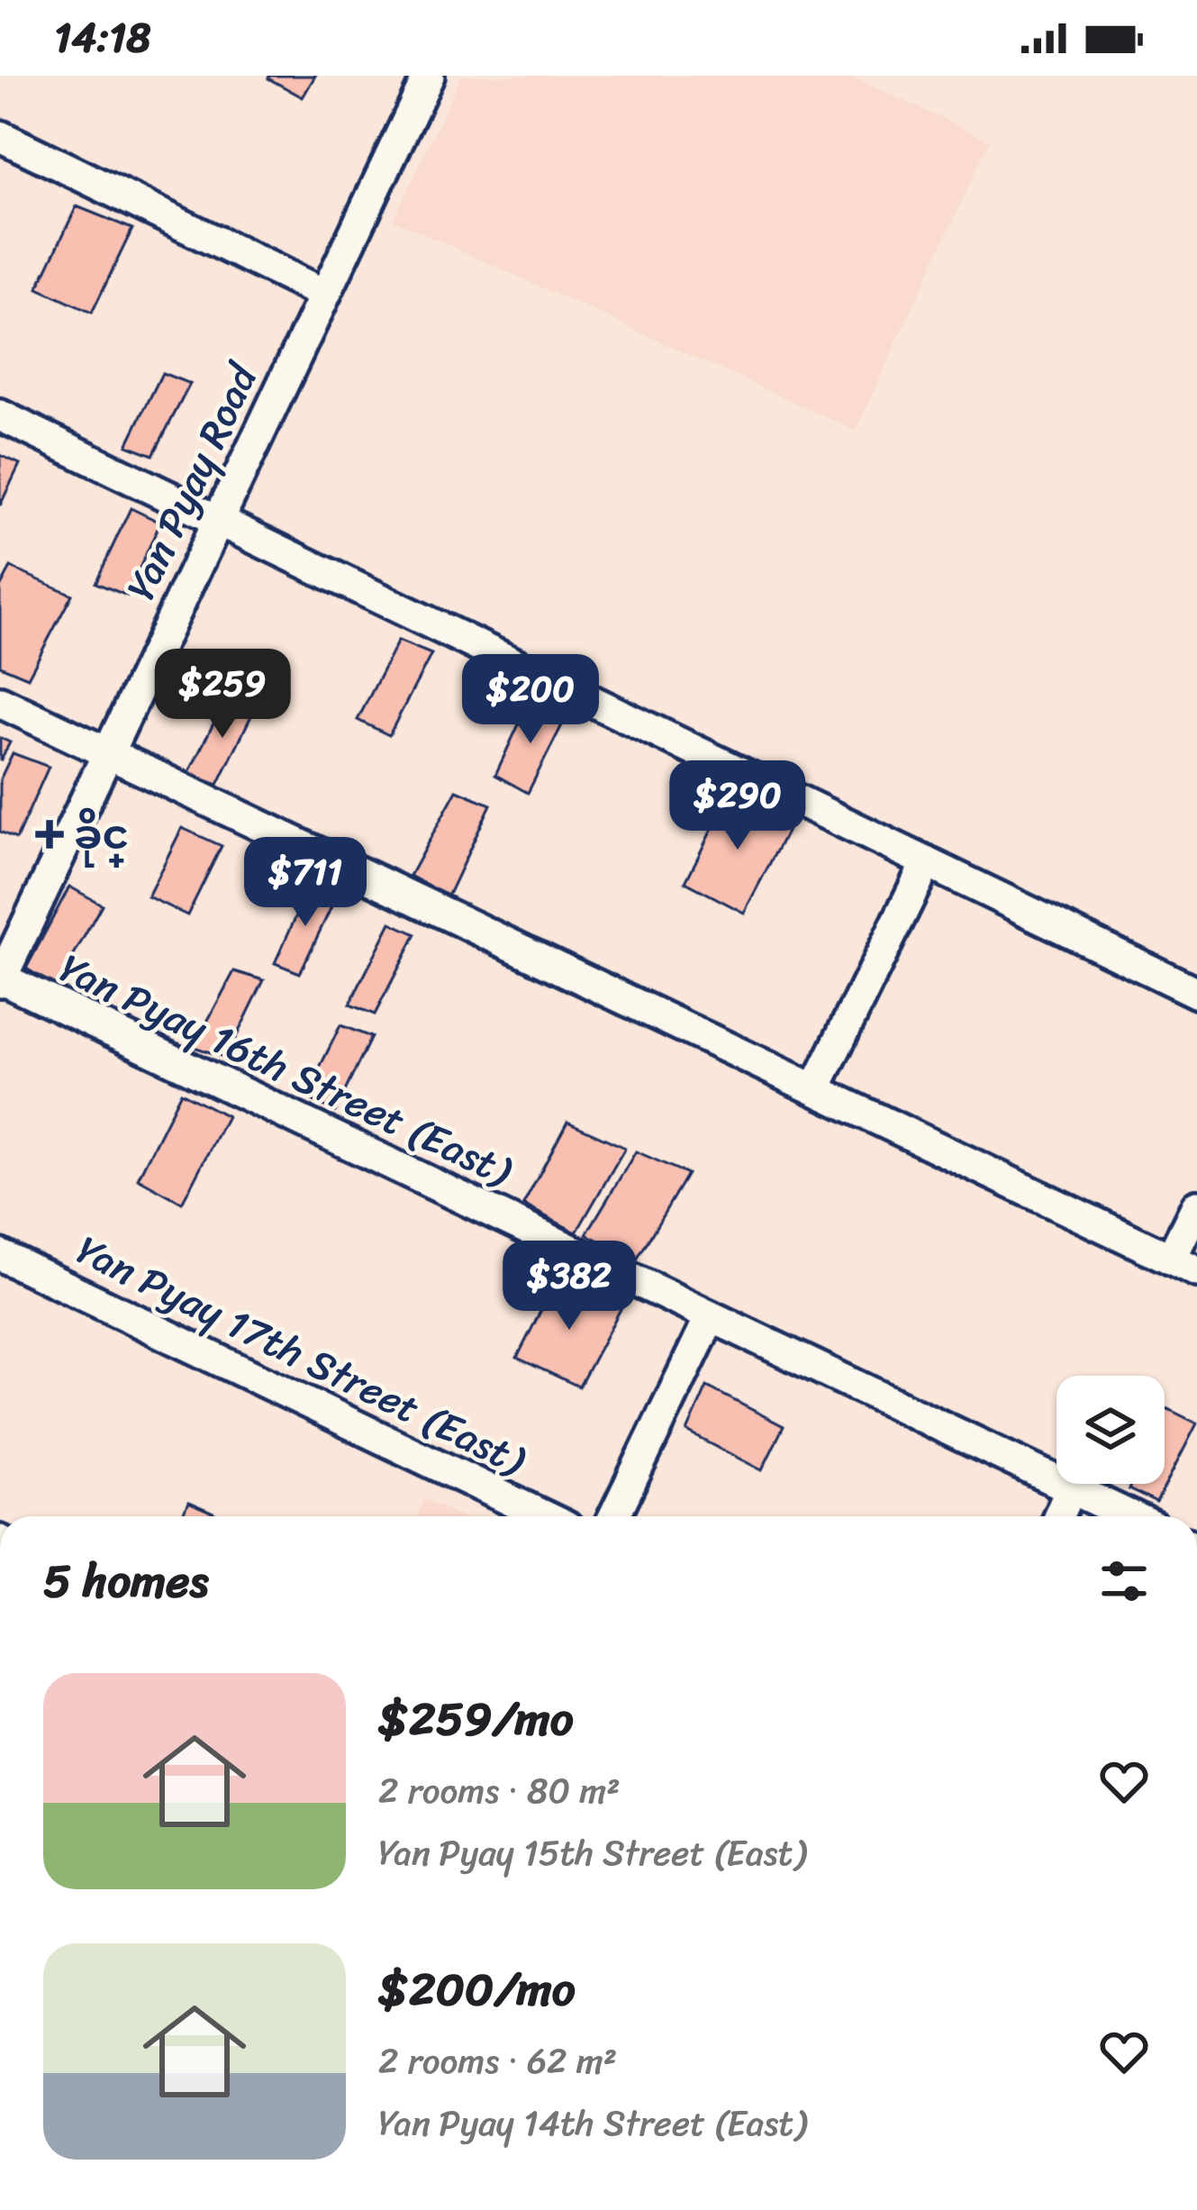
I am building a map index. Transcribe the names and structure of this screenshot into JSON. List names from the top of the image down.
{
  "streets": {
    "street": ["Yan Pyay Road", "Yan Pyay 16th Street (East)", "Yan Pyay 17th Street (East)"]
  },
  "crossings": [
    ["Yan Pyay Road", "Yan Pyay 16th Street (East)"]
  ],
  "places": {
    "health": ["ခိုင္"]
  },
  "page": {
    "status": "14:18",
    "price": [
      "$259",
      "$200",
      "$290",
      "$711",
      "$382"
    ],
    "heading": "5 homes",
    "list": [
      {
        "name": "$259/mo",
        "note": "2 rooms · 80 m² · Yan Pyay 15th Street (East)"
      },
      {
        "name": "$200/mo",
        "note": "2 rooms · 62 m² · Yan Pyay 14th Street (East)"
      }
    ]
  }
}
